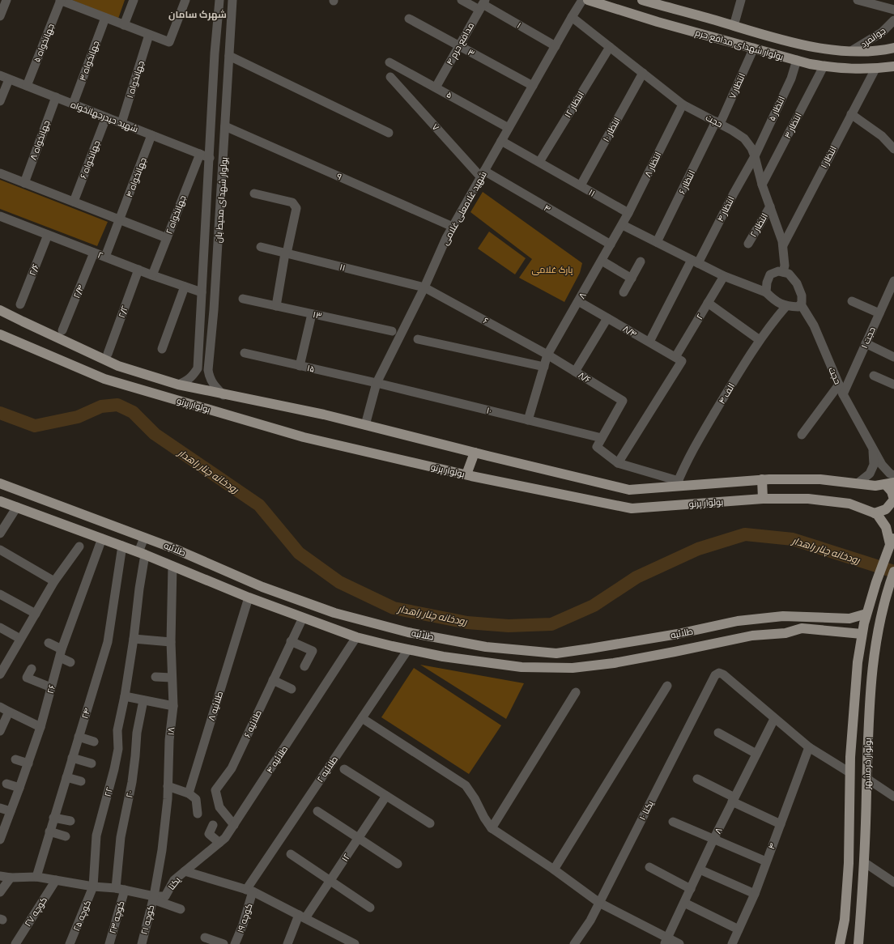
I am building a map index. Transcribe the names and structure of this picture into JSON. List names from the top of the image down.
{
  "streets": {
    "main road": [
      "بولوار شهدای مدافع حرم",
      "بولوار پرتو",
      "طلائیه",
      "بولوار خرمشهر"
    ],
    "street": [
      "۱",
      "جوانمرد",
      "جهانخواه ۵",
      "مدافع حرم ۴",
      "۳",
      "جهانخواه ۳",
      "جهانخواه ۱",
      "انتظار ۷",
      "۵",
      "انتظار ۱۲",
      "انتظار ۵",
      "شهید حیدرجهانخواه",
      "حجت",
      "انتظار ۳",
      "۷",
      "انتظار ۱۰",
      "جهانخواه ۸",
      "انتظار ۱",
      "جهانخواه ۶",
      "انتظار ۸",
      "۹",
      "جهانخواه ۴",
      "انتظار ۶",
      "۱۱",
      "بولوار شهدای محیط بان",
      "شهید غلامعلی غلامی",
      "۴",
      "انتظار ۴",
      "جهانخواه ۲",
      "انتظار ۲",
      "۲",
      "۲/۶",
      "۲/۴",
      "۸",
      "۲/۲",
      "۱۳",
      "۶",
      "۸/۴",
      "حجت ۱",
      "۱۵",
      "۸/۶",
      "۴ الف",
      "۱۰",
      "۲۶",
      "طلائیه ۸",
      "۲۴",
      "طلائیه ۶",
      "۱۸",
      "طلائیه ۴",
      "طلائیه ۲",
      "۲۲",
      "۲۰",
      "۱۰ یکتا",
      "۱۲",
      "یکتا",
      "کوچه ۲۷",
      "کوچه ۲۵",
      "کوچه ۲۳",
      "کوچه ۱۹",
      "کوچه ۲۱"
    ]
  },
  "crossings": [
    ["۱", "مدافع حرم ۴"],
    ["۱", "شهید غلامعلی غلامی"],
    ["جوانمرد", "بولوار شهدای مدافع حرم"],
    ["جهانخواه ۵", "شهید حیدرجهانخواه"],
    ["مدافع حرم ۴", "۳"],
    ["مدافع حرم ۴", "۵"],
    ["بولوار شهدای مدافع حرم", "انتظار ۷"],
    ["بولوار شهدای مدافع حرم", "انتظار ۵"],
    ["بولوار شهدای مدافع حرم", "انتظار ۳"],
    ["بولوار شهدای مدافع حرم", "انتظار ۱"],
    ["۳", "شهید غلامعلی غلامی"],
    ["جهانخواه ۳", "شهید حیدرجهانخواه"],
    ["جهانخواه ۱", "شهید حیدرجهانخواه"],
    ["انتظار ۷", "حجت"],
    ["انتظار ۷", "انتظار ۶"],
    ["۵", "شهید غلامعلی غلامی"],
    ["انتظار ۱۲", "حجت"],
    ["انتظار ۱۲", "۱۱"],
    ["انتظار ۵", "حجت"],
    ["انتظار ۵", "انتظار ۴"],
    ["شهید حیدرجهانخواه", "جهانخواه ۸"],
    ["شهید حیدرجهانخواه", "جهانخواه ۶"],
    ["شهید حیدرجهانخواه", "جهانخواه ۴"],
    ["شهید حیدرجهانخواه", "بولوار شهدای محیط بان"],
    ["شهید حیدرجهانخواه", "جهانخواه ۲"],
    ["حجت", "انتظار ۳"],
    ["حجت", "انتظار ۱۰"],
    ["حجت", "انتظار ۱"],
    ["حجت", "انتظار ۸"],
    ["حجت", "انتظار ۶"],
    ["حجت", "شهید غلامعلی غلامی"],
    ["حجت", "انتظار ۴"],
    ["حجت", "انتظار ۲"],
    ["حجت", "حجت ۱"],
    ["حجت", "۴ الف"],
    ["۷", "شهید غلامعلی غلامی"],
    ["۷", "۴"],
    ["انتظار ۱۰", "۱۱"],
    ["انتظار ۸", "۱۱"],
    ["انتظار ۸", "۸"],
    ["۹", "بولوار شهدای محیط بان"],
    ["۹", "شهید غلامعلی غلامی"],
    ["جهانخواه ۴", "۲"],
    ["۱۱", "شهید غلامعلی غلامی"],
    ["۱۱", "۶"],
    ["بولوار شهدای محیط بان", "۲"],
    ["بولوار شهدای محیط بان", "بولوار پرتو"],
    ["شهید غلامعلی غلامی", "۴"],
    ["شهید غلامعلی غلامی", "۶"],
    ["شهید غلامعلی غلامی", "۱۵"],
    ["شهید غلامعلی غلامی", "بولوار پرتو"],
    ["شهید غلامعلی غلامی", "۱۰"],
    ["۴", "۸"],
    ["جهانخواه ۲", "۲"],
    ["۲", "۲/۶"],
    ["۲", "۲/۴"],
    ["۲", "۲/۲"],
    ["۲", "۸/۴"],
    ["۸", "۶"],
    ["۸", "۸/۴"],
    ["۸", "۸/۶"],
    ["۸", "۱۰"],
    ["۸", "۱۰ یکتا"],
    ["۶", "۸/۶"],
    ["۱۵", "۱۰"],
    ["۸/۶", "۱۰"],
    ["۴ الف", "بولوار پرتو"],
    ["طلائیه", "۲۶"],
    ["طلائیه", "طلائیه ۸"],
    ["طلائیه", "۲۴"],
    ["طلائیه", "طلائیه ۶"],
    ["طلائیه", "۱۸"],
    ["طلائیه", "طلائیه ۴"],
    ["طلائیه", "طلائیه ۲"],
    ["طلائیه", "۲۲"],
    ["۲۴", "یکتا"],
    ["طلائیه ۶", "طلائیه ۴"],
    ["۱۸", "یکتا"],
    ["۱۸", "کوچه ۲۱"],
    ["طلائیه ۴", "یکتا"],
    ["طلائیه ۲", "یکتا"],
    ["طلائیه ۲", "کوچه ۱۹"],
    ["۲۲", "یکتا"],
    ["۲۲", "کوچه ۲۵"],
    ["۲۰", "یکتا"],
    ["۲۰", "کوچه ۲۳"],
    ["۱۲", "یکتا"],
    ["یکتا", "کوچه ۲۷"],
    ["یکتا", "کوچه ۲۵"],
    ["یکتا", "کوچه ۲۳"],
    ["یکتا", "کوچه ۱۹"],
    ["یکتا", "کوچه ۲۱"]
  ],
  "districts": ["شهرک سامان"],
  "water": ["رودخانه چنار راهدار"],
  "parks": ["پارک غلامی"]
}
